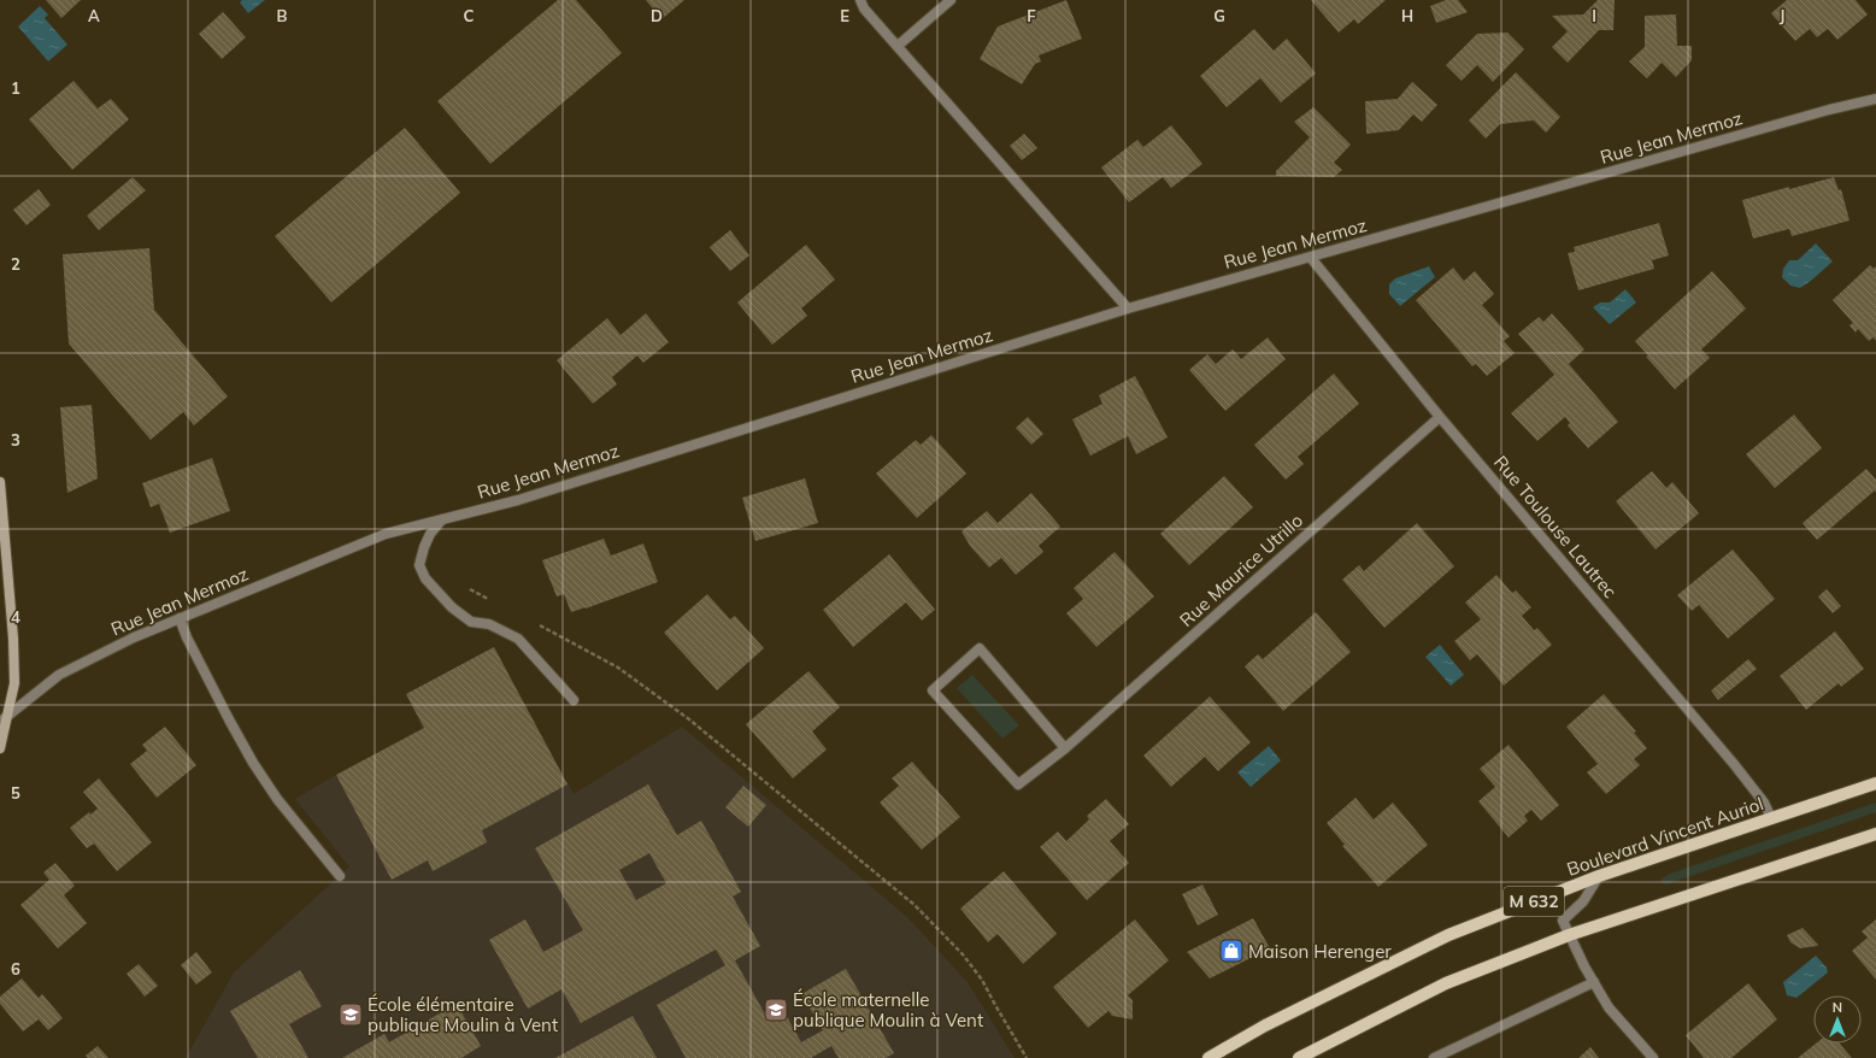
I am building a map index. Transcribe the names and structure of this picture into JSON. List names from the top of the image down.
{
  "streets": {
    "main road": ["Boulevard Vincent Auriol", "M 632"],
    "street": ["Rue Jean Mermoz", "Rue Toulouse Lautrec", "Rue Maurice Utrillo"]
  },
  "crossings": [
    ["Rue Jean Mermoz", "Rue Toulouse Lautrec"],
    ["Rue Toulouse Lautrec", "Rue Maurice Utrillo"],
    ["Rue Toulouse Lautrec", "Boulevard Vincent Auriol"]
  ],
  "places": {
    "shop": ["Maison Herenger"],
    "school or university": ["École maternelle publique Moulin à Vent", "École élémentaire publique Moulin à Vent"]
  },
  "north": "top",
  "grid": {
    "columns": [
      "A",
      "B",
      "C",
      "D",
      "E",
      "F",
      "G",
      "H",
      "I",
      "J"
    ],
    "rows": [
      "1",
      "2",
      "3",
      "4",
      "5",
      "6"
    ]
  }
}
